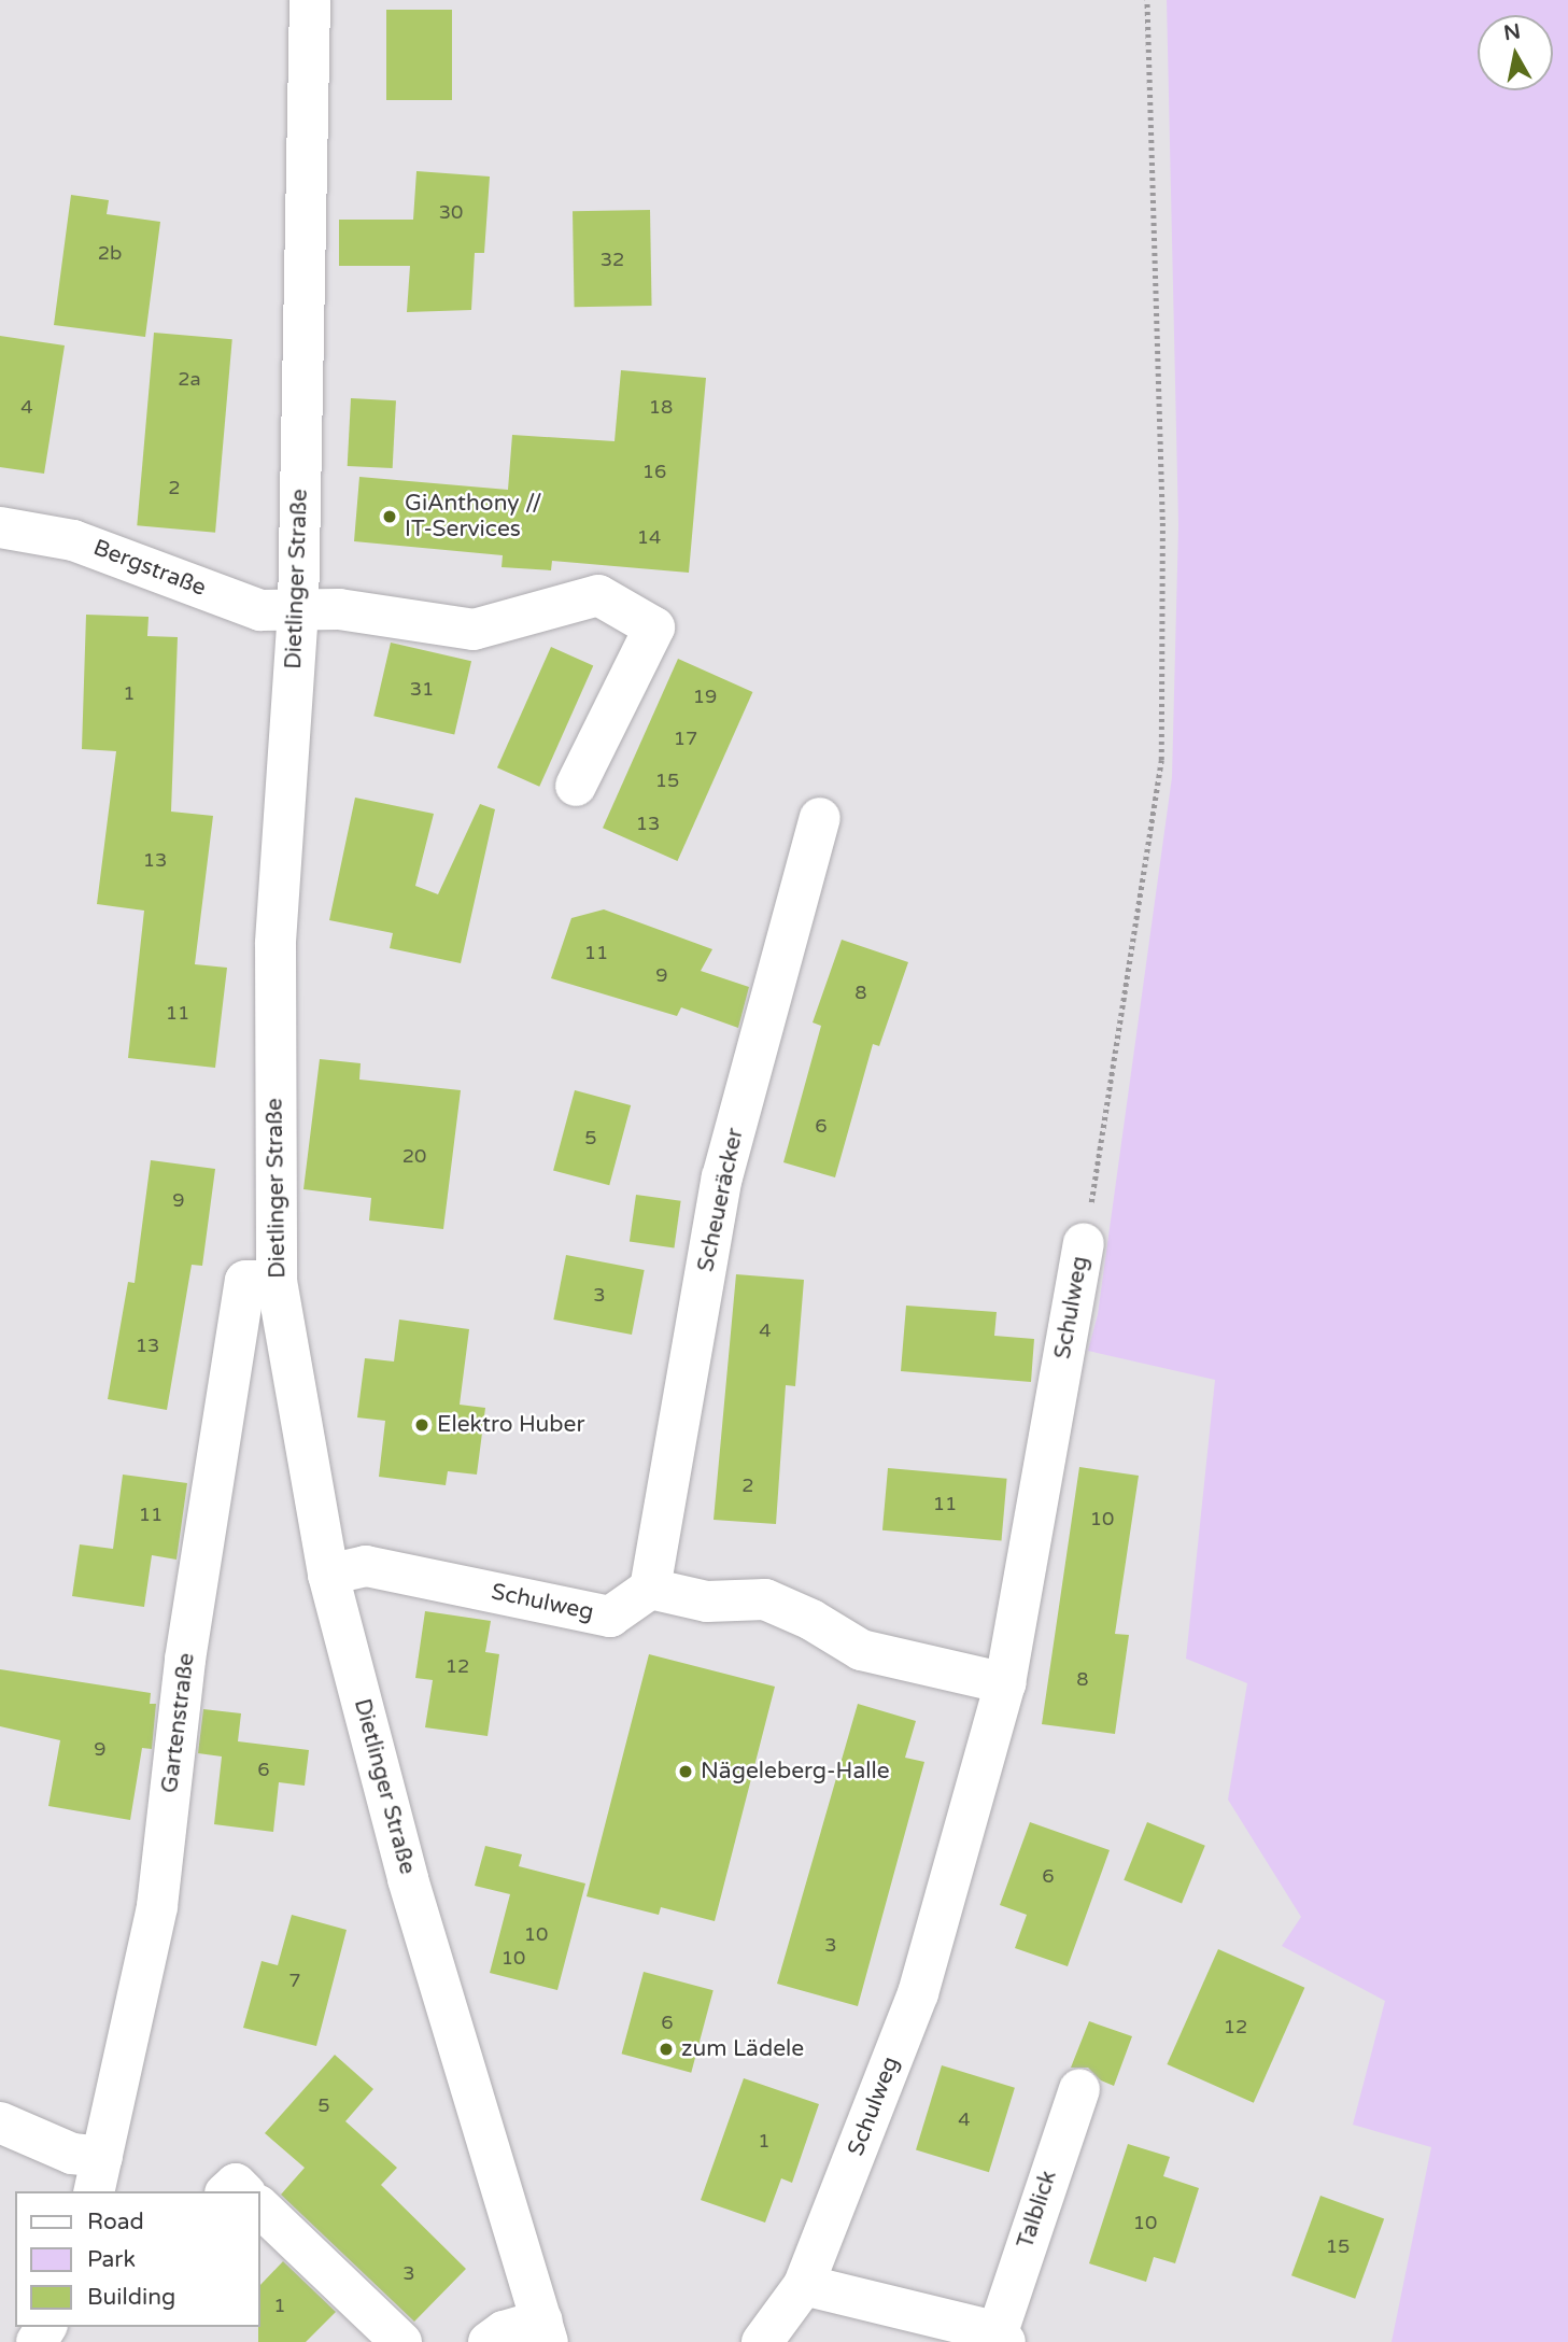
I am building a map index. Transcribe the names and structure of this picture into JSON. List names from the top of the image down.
{
  "streets": {
    "street": [
      "Bergstraße",
      "Dietlinger Straße",
      "Scheueräcker",
      "Schulweg",
      "Gartenstraße",
      "Talblick"
    ]
  },
  "crossings": [
    ["Bergstraße", "Dietlinger Straße"],
    ["Dietlinger Straße", "Schulweg"],
    ["Dietlinger Straße", "Gartenstraße"],
    ["Scheueräcker", "Schulweg"],
    ["Schulweg", "Talblick"]
  ],
  "places": [
    "GiAnthony // IT-Services",
    "Elektro Huber",
    "Nägeleberg-Halle",
    "zum Lädele"
  ],
  "house_numbers": [
    "30",
    "2b",
    "32",
    "2a",
    "4",
    "18",
    "16",
    "2",
    "14",
    "31",
    "1",
    "19",
    "17",
    "15",
    "13",
    "13",
    "11",
    "9",
    "8",
    "11",
    "6",
    "5",
    "20",
    "9",
    "3",
    "4",
    "13",
    "2",
    "11",
    "11",
    "10",
    "12",
    "8",
    "9",
    "6",
    "6",
    "10",
    "3",
    "10",
    "7",
    "6",
    "12",
    "5",
    "4",
    "1",
    "10",
    "15",
    "3",
    "1"
  ],
  "legend": ["Road", "Park", "Building"],
  "north": "top"
}
